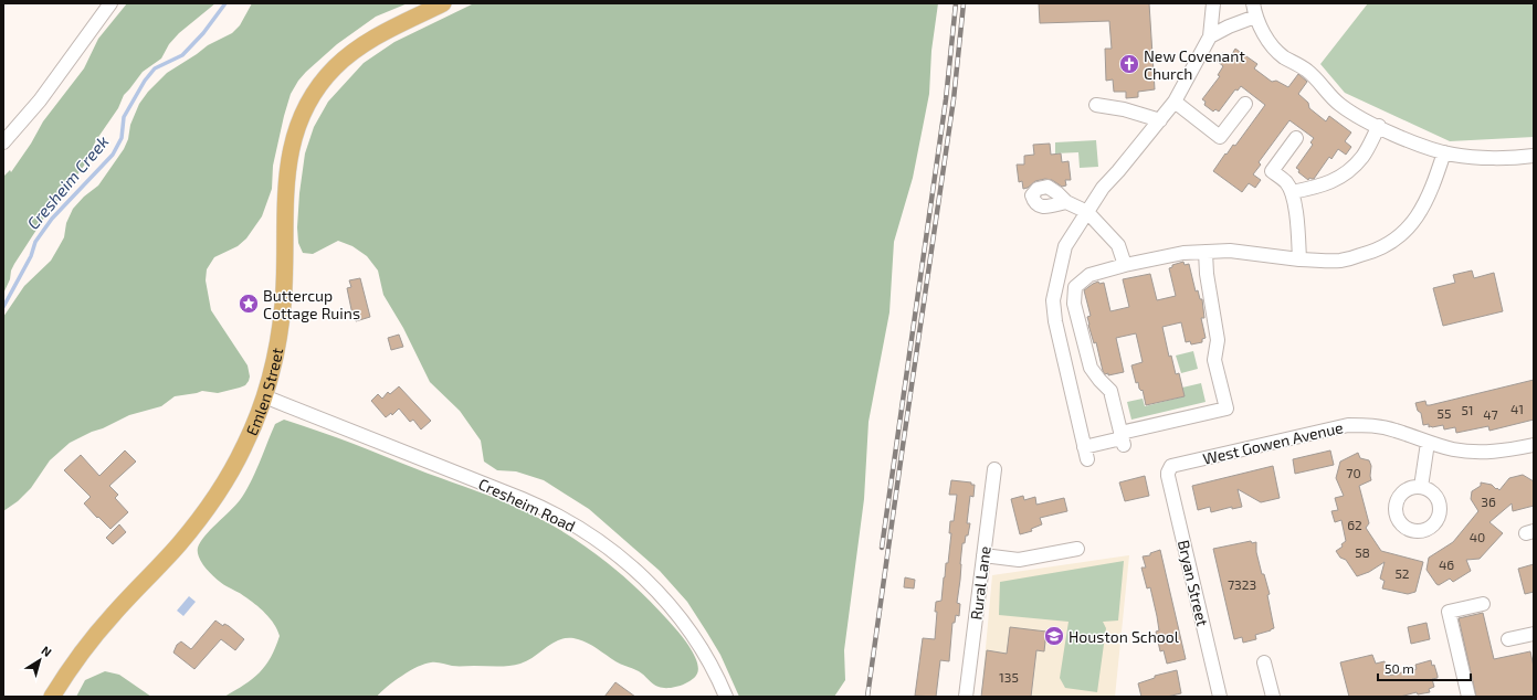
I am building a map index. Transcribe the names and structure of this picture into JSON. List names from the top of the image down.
{
  "streets": {
    "main road": ["Emlen Street"],
    "street": [
      "West Gowen Avenue",
      "Cresheim Road",
      "Rural Lane",
      "Bryan Street"
    ]
  },
  "crossings": [
    ["Emlen Street", "Cresheim Road"],
    ["West Gowen Avenue", "Bryan Street"]
  ],
  "water": ["Cresheim Creek"],
  "places": {
    "church": ["New Covenant Church"],
    "place": ["Buttercup Cottage Ruins"],
    "school or university": ["Houston School"]
  },
  "house_numbers": [
    "41",
    "51",
    "55",
    "47",
    "70",
    "36",
    "62",
    "40",
    "58",
    "46",
    "52",
    "7323",
    "135"
  ],
  "scale_bar": "50 m",
  "north": "top right"
}
